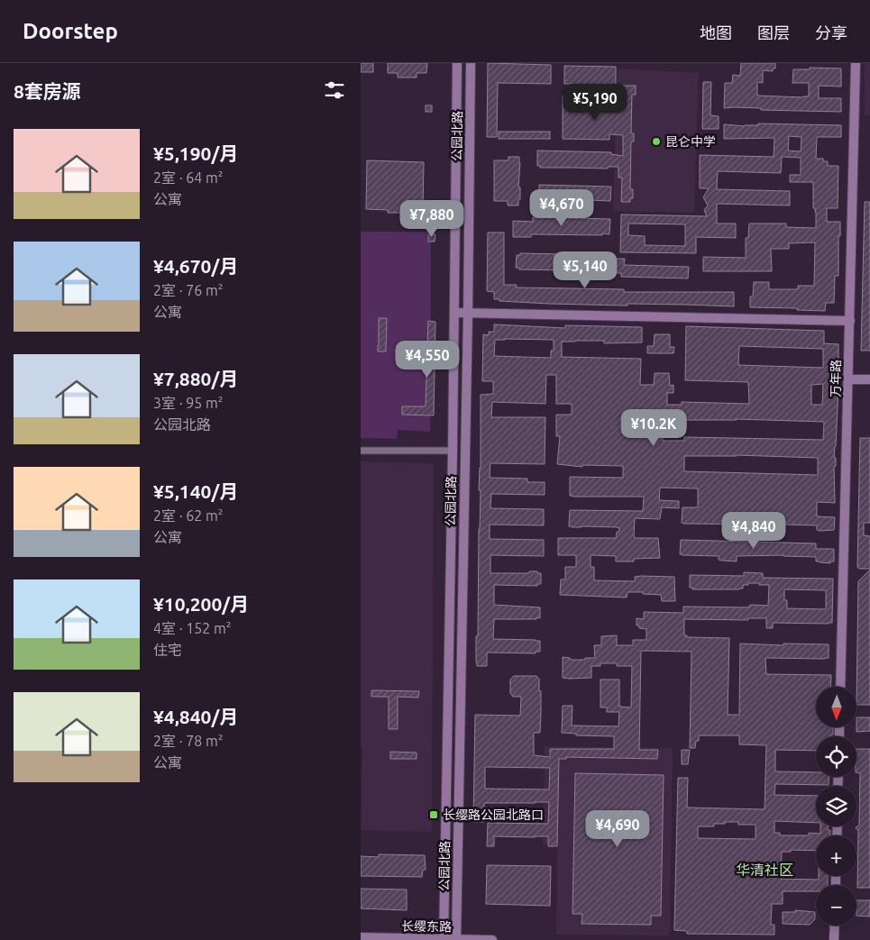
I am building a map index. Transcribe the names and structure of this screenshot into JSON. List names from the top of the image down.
{
  "streets": {
    "main road": ["公园北路", "万年路", "长缨东路"]
  },
  "crossings": [
    ["公园北路", "长缨东路"]
  ],
  "districts": ["华清社区"],
  "places": {
    "other": ["昆仑中学"],
    "transit": ["长缨路公园北路口"]
  },
  "north": "bottom",
  "page": {
    "header": "Doorstep",
    "nav": ["地图", "图层", "分享"],
    "heading": "8套房源",
    "price": [
      "¥5,190",
      "¥4,670",
      "¥7,880",
      "¥5,140",
      "¥4,550",
      "¥10.2K",
      "¥4,840",
      "¥4,690"
    ],
    "list": [
      {
        "name": "¥5,190/月",
        "note": "2室 · 64 m² · 公寓"
      },
      {
        "name": "¥4,670/月",
        "note": "2室 · 76 m² · 公寓"
      },
      {
        "name": "¥7,880/月",
        "note": "3室 · 95 m² · 公园北路"
      },
      {
        "name": "¥5,140/月",
        "note": "2室 · 62 m² · 公寓"
      },
      {
        "name": "¥10,200/月",
        "note": "4室 · 152 m² · 住宅"
      },
      {
        "name": "¥4,840/月",
        "note": "2室 · 78 m² · 公寓"
      }
    ],
    "map_buttons": ["+", "−"]
  }
}
